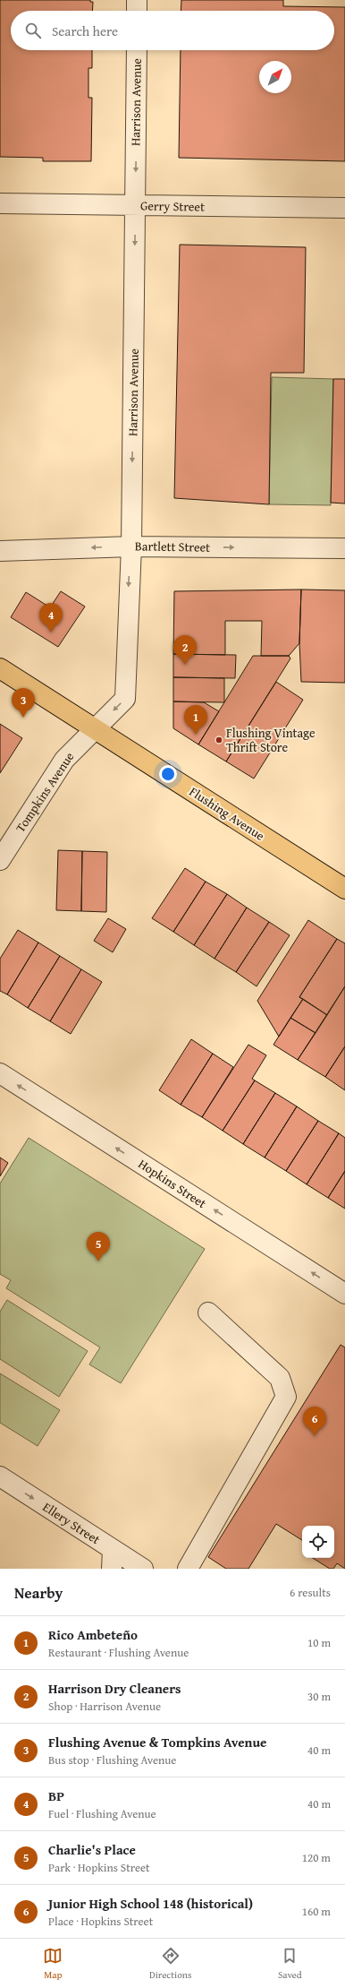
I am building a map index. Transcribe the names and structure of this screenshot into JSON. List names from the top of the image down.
{
  "streets": {
    "main road": ["Flushing Avenue"],
    "street": [
      "Harrison Avenue",
      "Gerry Street",
      "Bartlett Street",
      "Tompkins Avenue",
      "Hopkins Street",
      "Ellery Street"
    ]
  },
  "crossings": [
    ["Harrison Avenue", "Gerry Street"],
    ["Harrison Avenue", "Bartlett Street"],
    ["Harrison Avenue", "Tompkins Avenue"],
    ["Harrison Avenue", "Flushing Avenue"],
    ["Tompkins Avenue", "Flushing Avenue"]
  ],
  "one_way": ["Harrison Avenue", "Hopkins Street", "Ellery Street"],
  "places": ["Flushing Vintage Thrift Store"],
  "north": "top right",
  "page": {
    "search": "Search here",
    "pins": [
      "4",
      "2",
      "3",
      "1",
      "5",
      "6"
    ],
    "heading": ["Nearby", "6 results"],
    "list": [
      {
        "mark": "1",
        "name": "Rico Ambeteño",
        "note": "Restaurant · Flushing Avenue",
        "value": "10 m"
      },
      {
        "mark": "2",
        "name": "Harrison Dry Cleaners",
        "note": "Shop · Harrison Avenue",
        "value": "30 m"
      },
      {
        "mark": "3",
        "name": "Flushing Avenue & Tompkins Avenue",
        "note": "Bus stop · Flushing Avenue",
        "value": "40 m"
      },
      {
        "mark": "4",
        "name": "BP",
        "note": "Fuel · Flushing Avenue",
        "value": "40 m"
      },
      {
        "mark": "5",
        "name": "Charlie's Place",
        "note": "Park · Hopkins Street",
        "value": "120 m"
      },
      {
        "mark": "6",
        "name": "Junior High School 148 (historical)",
        "note": "Place · Hopkins Street",
        "value": "160 m"
      }
    ],
    "nav": ["Map", "Directions", "Saved"]
  }
}
